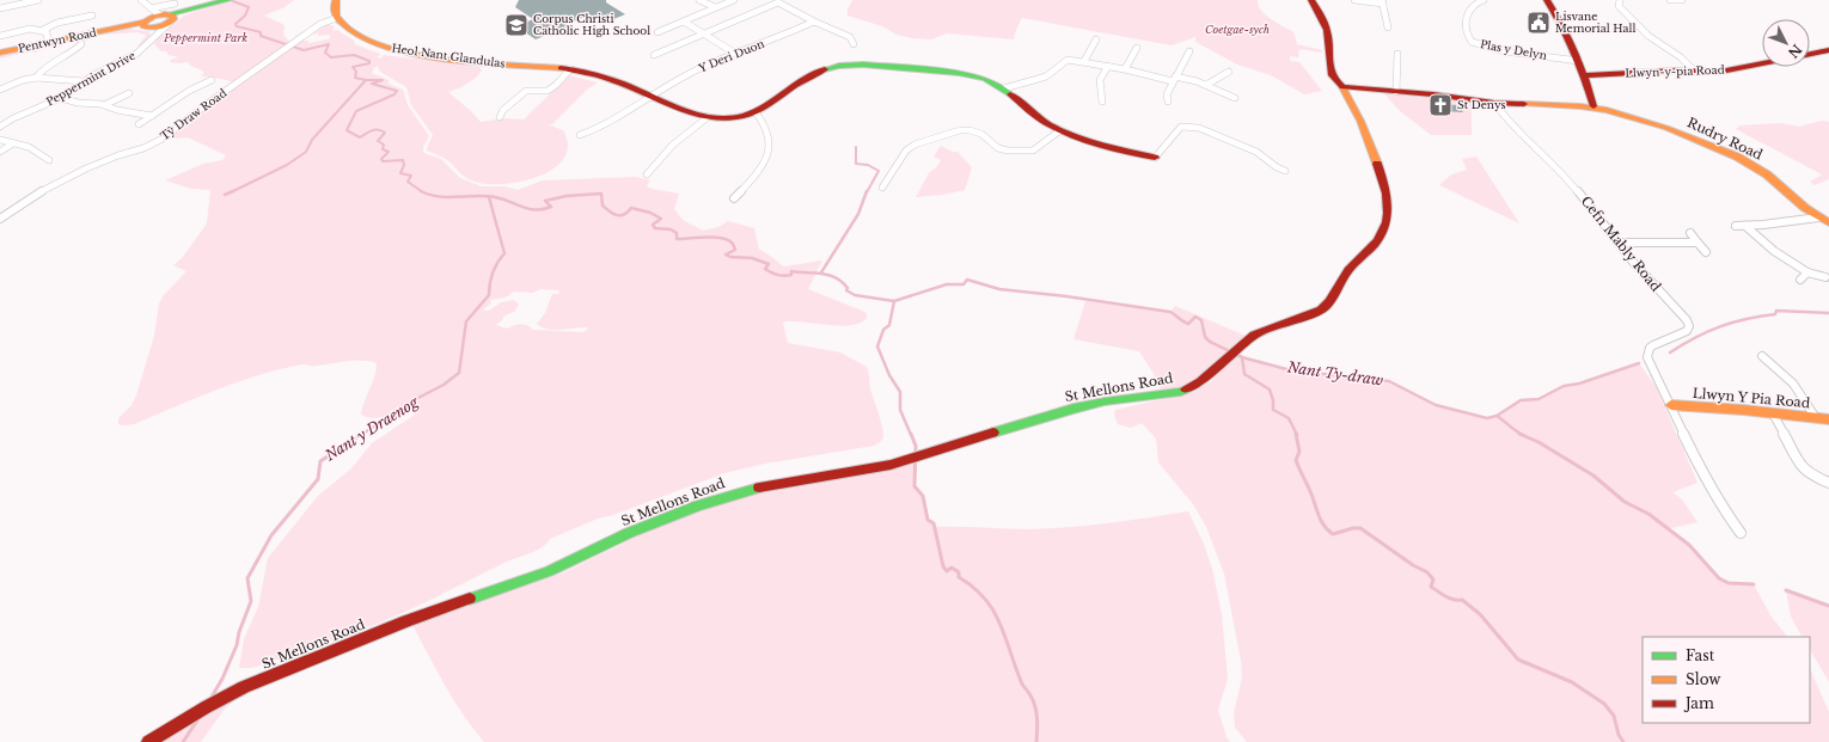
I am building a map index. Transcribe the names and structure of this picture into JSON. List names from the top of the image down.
{
  "streets": {
    "street": [
      "Pentwyn Road",
      "Plas y Delyn",
      "Heol Nant Glandulas",
      "Y Deri Duon",
      "Llwyn-y-pia Road",
      "Peppermint Drive",
      "Tŷ Draw Road",
      "Rudry Road",
      "Cefn Mably Road",
      "St Mellons Road",
      "Llwyn Y Pia Road"
    ]
  },
  "crossings": [
    ["Pentwyn Road", "Peppermint Drive"],
    ["Heol Nant Glandulas", "Y Deri Duon"],
    ["Heol Nant Glandulas", "Tŷ Draw Road"],
    ["Rudry Road", "Cefn Mably Road"],
    ["Rudry Road", "St Mellons Road"],
    ["Cefn Mably Road", "Llwyn Y Pia Road"]
  ],
  "water": ["Nant Ty-draw", "Nant y Draenog"],
  "parks": ["Coetgae-sych", "Peppermint Park"],
  "places": {
    "public building": ["Lisvane Memorial Hall"],
    "school or university": ["Corpus Christi Catholic High School"],
    "church": ["St Denys"]
  },
  "legend": ["Fast", "Slow", "Jam"],
  "north": "bottom right"
}
